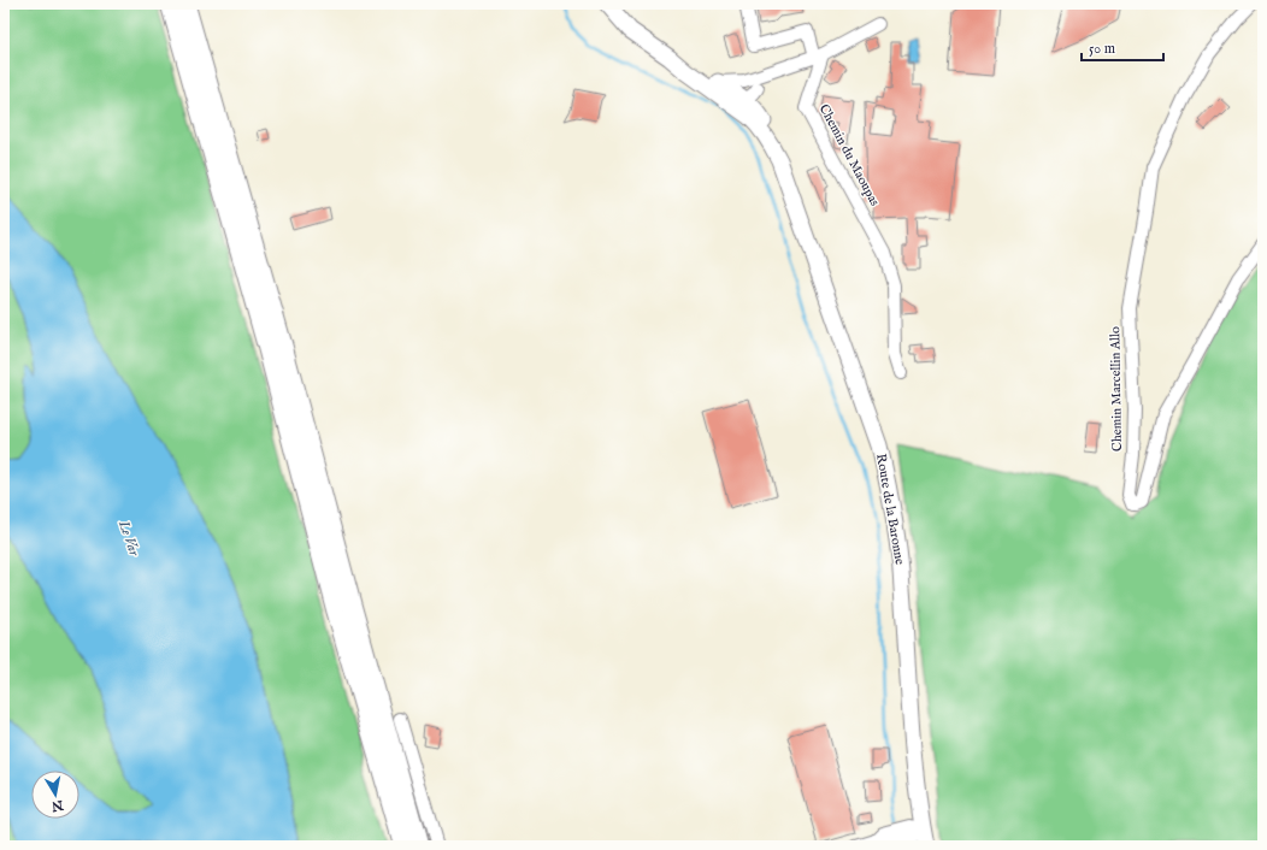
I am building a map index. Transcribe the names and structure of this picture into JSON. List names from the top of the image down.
{
  "streets": {
    "main road": ["Route de la Baronne"],
    "street": ["Chemin du Maoupas", "Chemin Marcellin Allo"]
  },
  "water": ["Le Var"],
  "scale_bar": "50 m",
  "north": "bottom"
}
